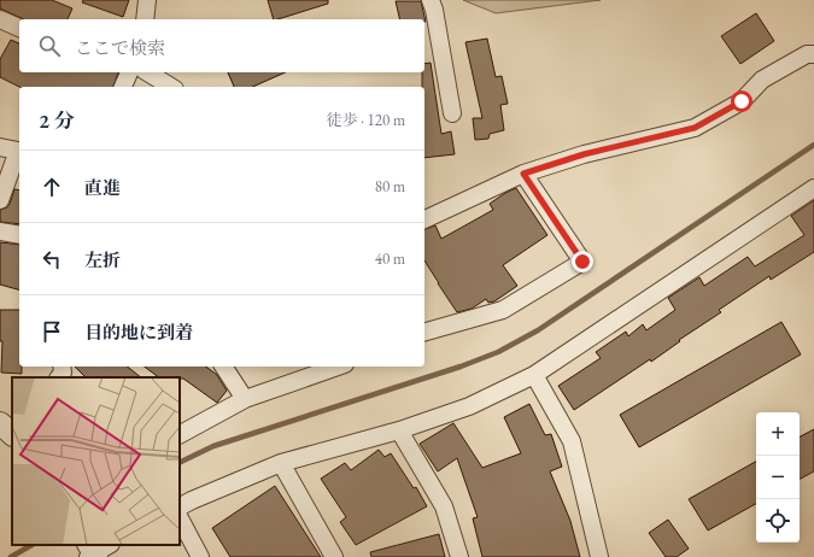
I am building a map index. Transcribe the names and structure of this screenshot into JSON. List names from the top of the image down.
{
  "page": {
    "search": "ここで検索",
    "heading": ["2 分", "徒歩 · 120 m"],
    "list": [
      ["直進", "80 m"],
      ["左折", "40 m"],
      "目的地に到着"
    ],
    "map_buttons": ["+", "−"]
  }
}
